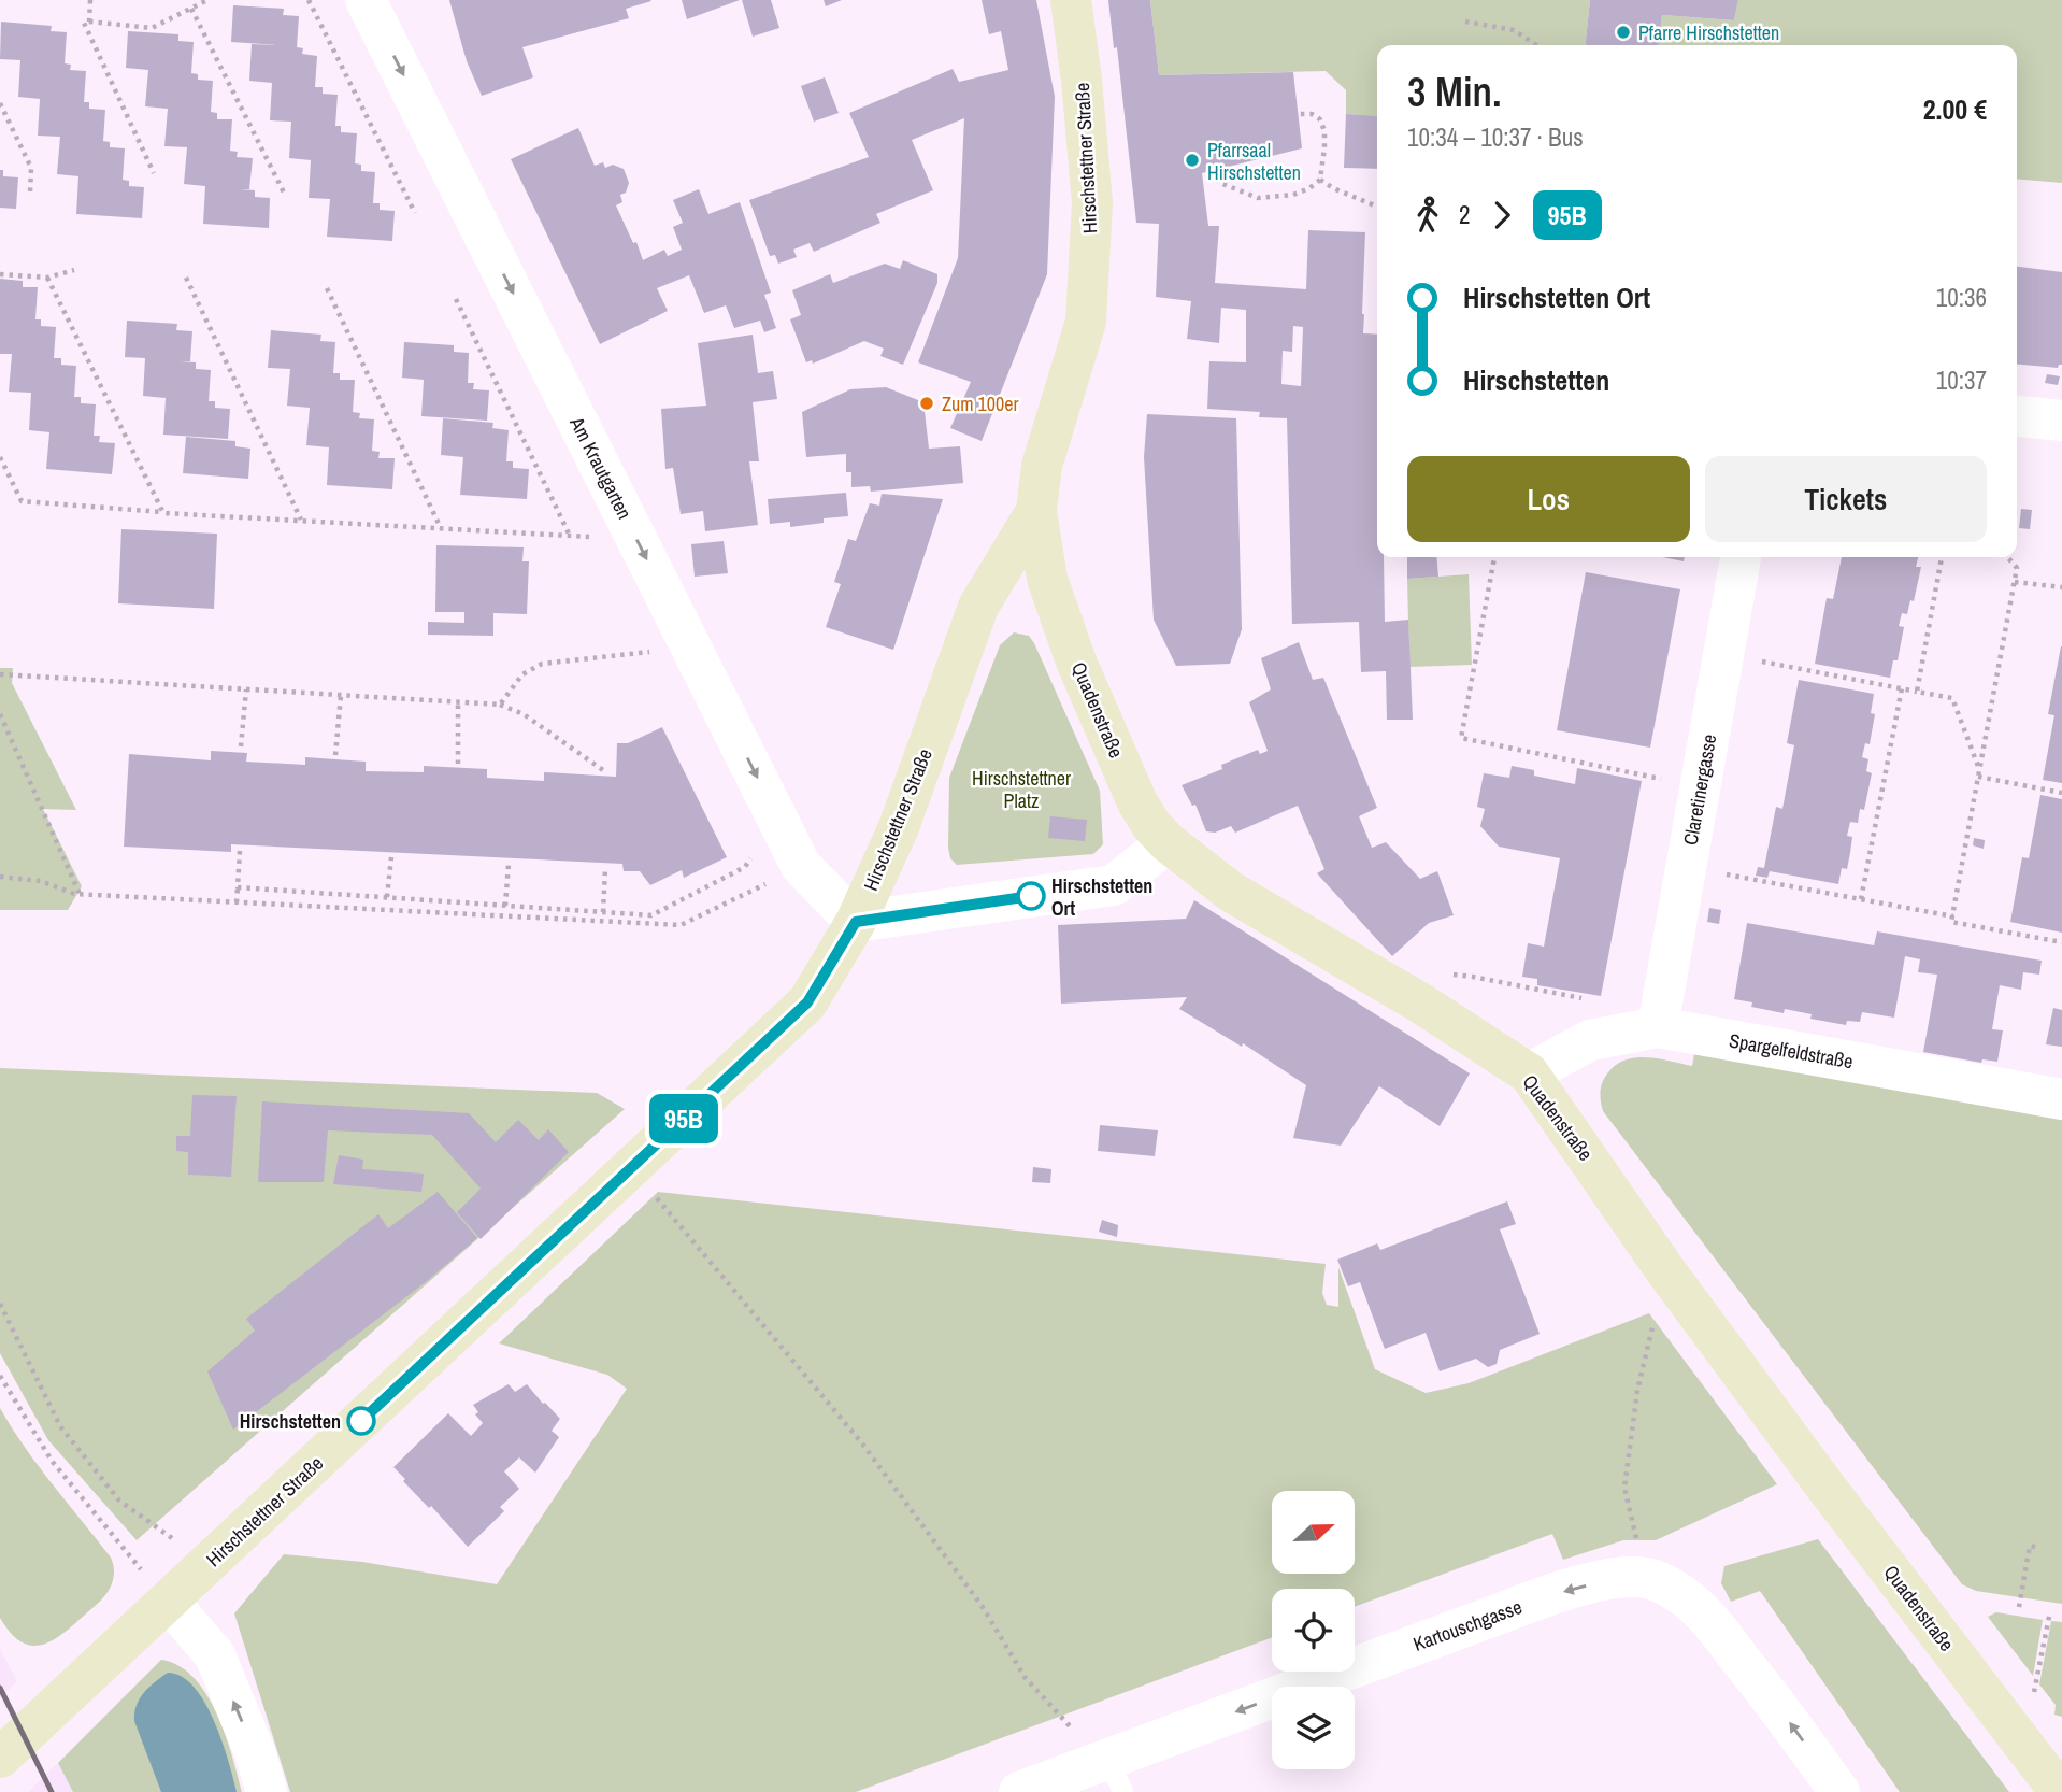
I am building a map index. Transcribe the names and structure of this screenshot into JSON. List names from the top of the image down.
{
  "streets": {
    "main road": ["Hirschstettner Straße", "Quadenstraße"],
    "street": [
      "Am Krautgarten",
      "Claretinergasse",
      "Spargelfeldstraße",
      "Kartouschgasse"
    ]
  },
  "crossings": [
    ["Hirschstettner Straße", "Am Krautgarten"],
    ["Hirschstettner Straße", "Quadenstraße"],
    ["Quadenstraße", "Spargelfeldstraße"],
    ["Claretinergasse", "Spargelfeldstraße"]
  ],
  "one_way": ["Am Krautgarten", "Kartouschgasse"],
  "parks": ["Hirschstettner Platz"],
  "places": [
    "Pfarre Hirschstetten",
    "Pfarrsaal Hirschstetten",
    "Zum 100er",
    "Hirschstetten Ort",
    "Hirschstetten"
  ],
  "lines": ["bus line 95B"],
  "north": "right",
  "page": {
    "on_map": "95B",
    "heading": ["3 Min.", "10:34 – 10:37 · Bus", "2.00 €"],
    "legs": ["2", "95B"],
    "list": [
      {
        "name": "Hirschstetten Ort",
        "value": "10:36"
      },
      {
        "name": "Hirschstetten",
        "value": "10:37"
      }
    ],
    "buttons": ["Los", "Tickets"]
  }
}
